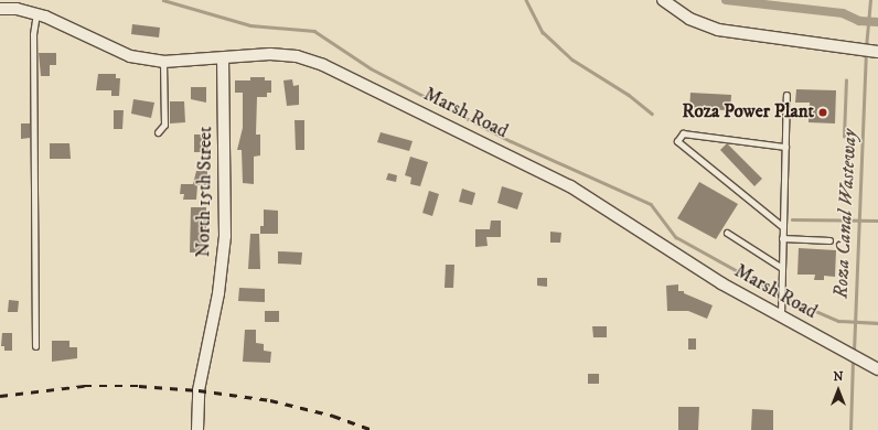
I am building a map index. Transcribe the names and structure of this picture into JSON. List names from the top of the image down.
{
  "streets": {
    "street": ["Marsh Road", "North 15th Street"]
  },
  "crossings": [
    ["Marsh Road", "North 15th Street"]
  ],
  "water": ["Roza Canal Wasteway"],
  "places": ["Roza Power Plant"],
  "north": "top"
}
